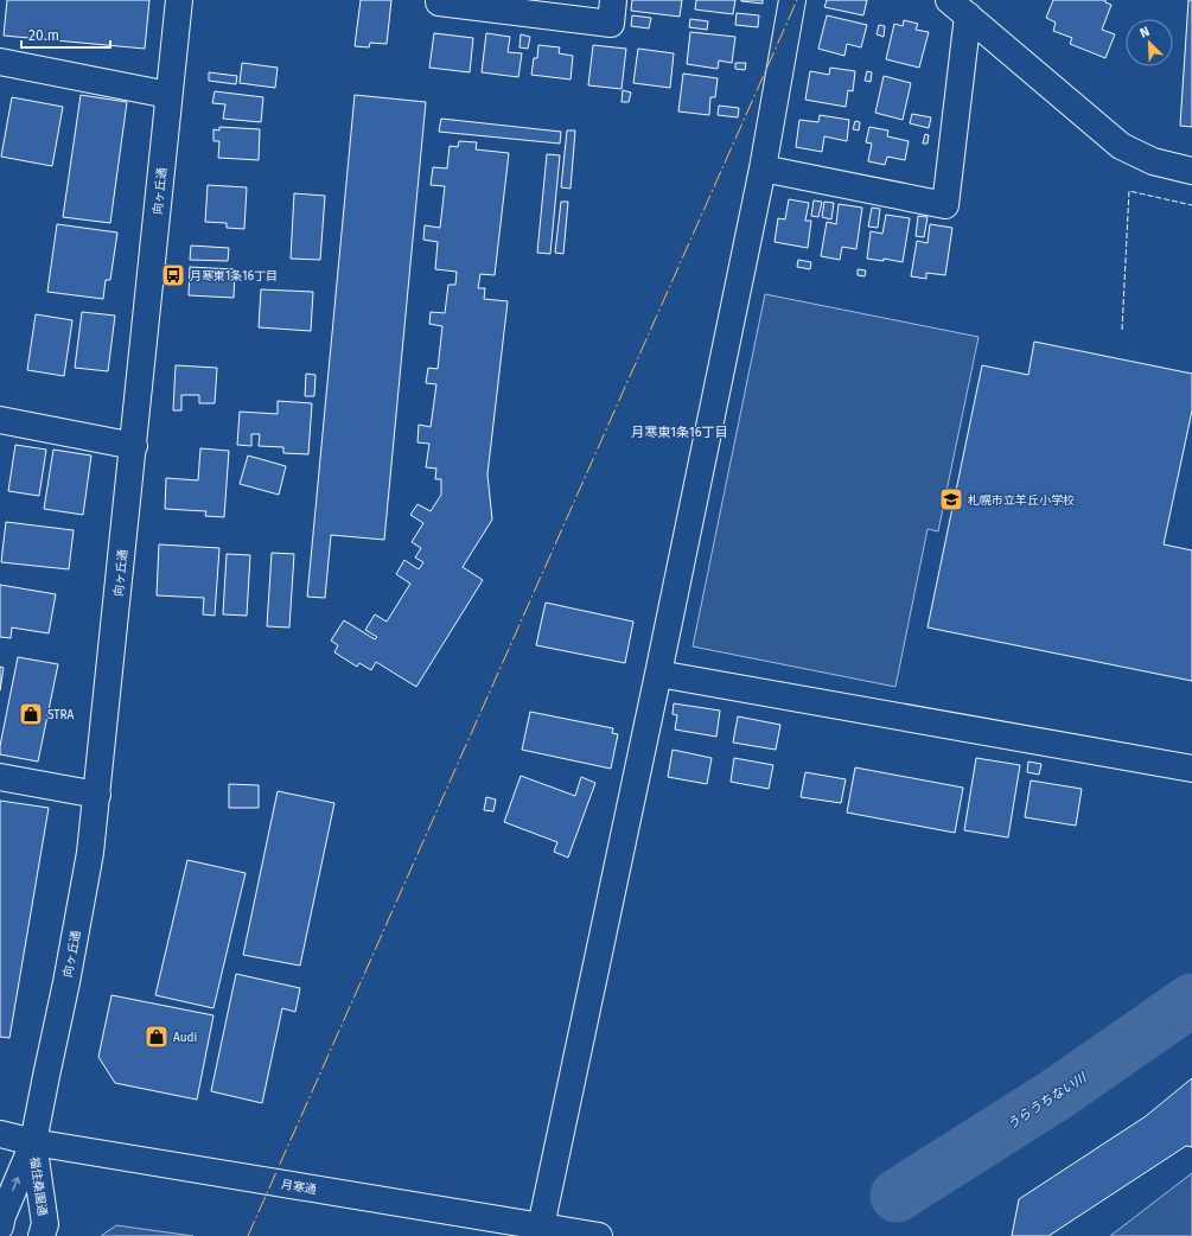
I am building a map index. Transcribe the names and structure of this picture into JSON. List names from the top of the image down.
{
  "streets": {
    "main road": ["向ヶ丘通", "福住桑園通", "月寒通"]
  },
  "crossings": [
    ["向ヶ丘通", "福住桑園通"],
    ["向ヶ丘通", "月寒通"],
    ["福住桑園通", "月寒通"]
  ],
  "one_way": ["福住桑園通"],
  "districts": ["月寒東1条16丁目"],
  "water": ["うらうちない川"],
  "places": {
    "bus stop": ["月寒東1条16丁目"],
    "school or university": ["札幌市立羊丘小学校"],
    "shop": ["STRA", "Audi"]
  },
  "scale_bar": "20 m",
  "north": "top left"
}
